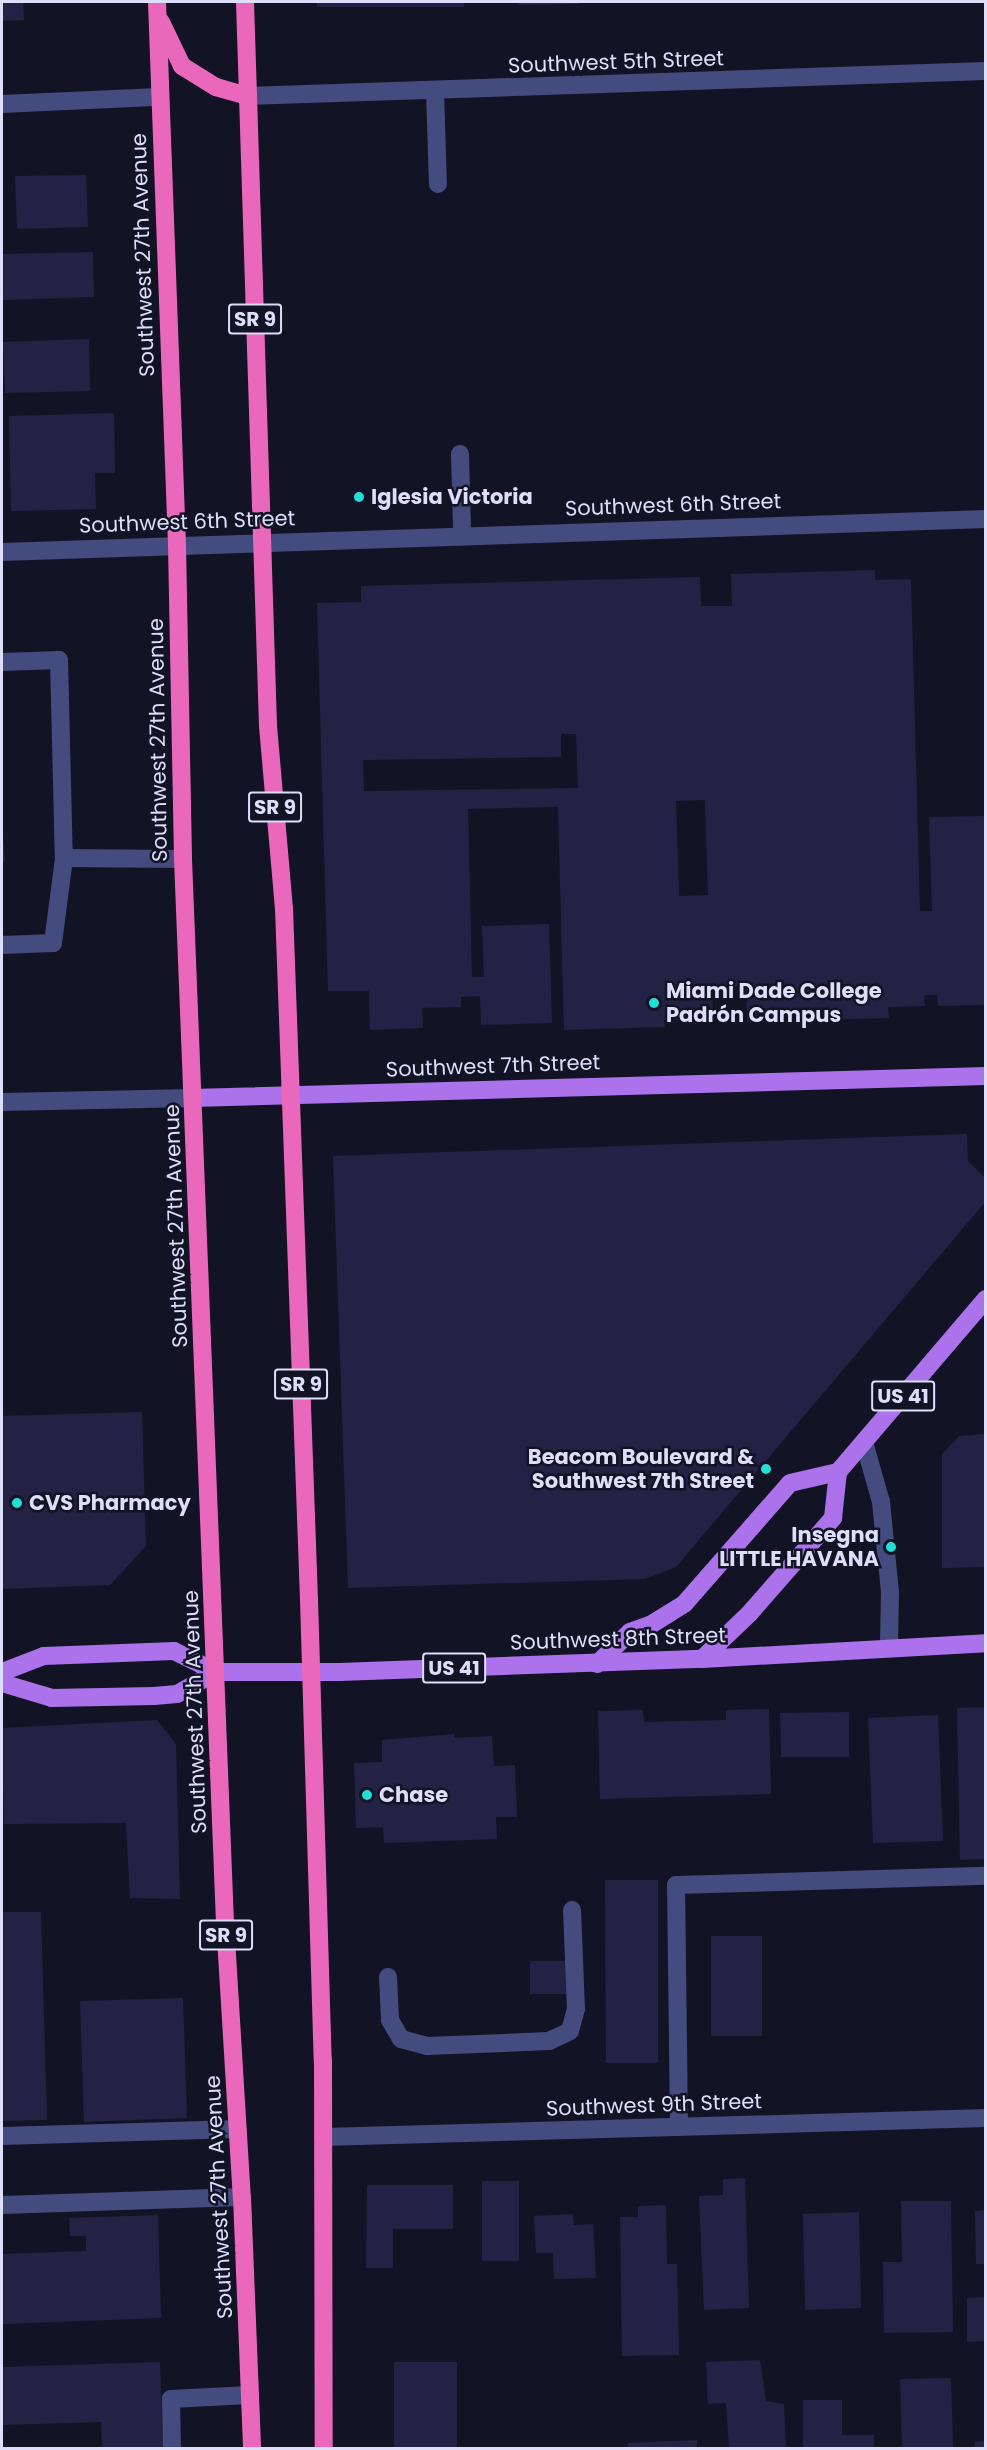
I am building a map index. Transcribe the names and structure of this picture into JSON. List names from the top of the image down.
{
  "streets": {
    "highway": ["Southwest 27th Avenue", "SR 9"],
    "main road": ["Southwest 7th Street", "US 41", "Southwest 8th Street"],
    "street": ["Southwest 5th Street", "Southwest 6th Street", "Southwest 9th Street"]
  },
  "crossings": [
    ["Southwest 5th Street", "SR 9"],
    ["Southwest 27th Avenue", "Southwest 6th Street"],
    ["Southwest 27th Avenue", "Southwest 7th Street"],
    ["Southwest 27th Avenue", "Southwest 8th Street"],
    ["SR 9", "Southwest 6th Street"],
    ["SR 9", "Southwest 7th Street"],
    ["SR 9", "Southwest 8th Street"],
    ["SR 9", "Southwest 9th Street"]
  ],
  "places": [
    "Iglesia Victoria",
    "Miami Dade College Padrón Campus",
    "Beacom Boulevard & Southwest 7th Street",
    "CVS Pharmacy",
    "Insegna LITTLE HAVANA",
    "Chase"
  ]
}
